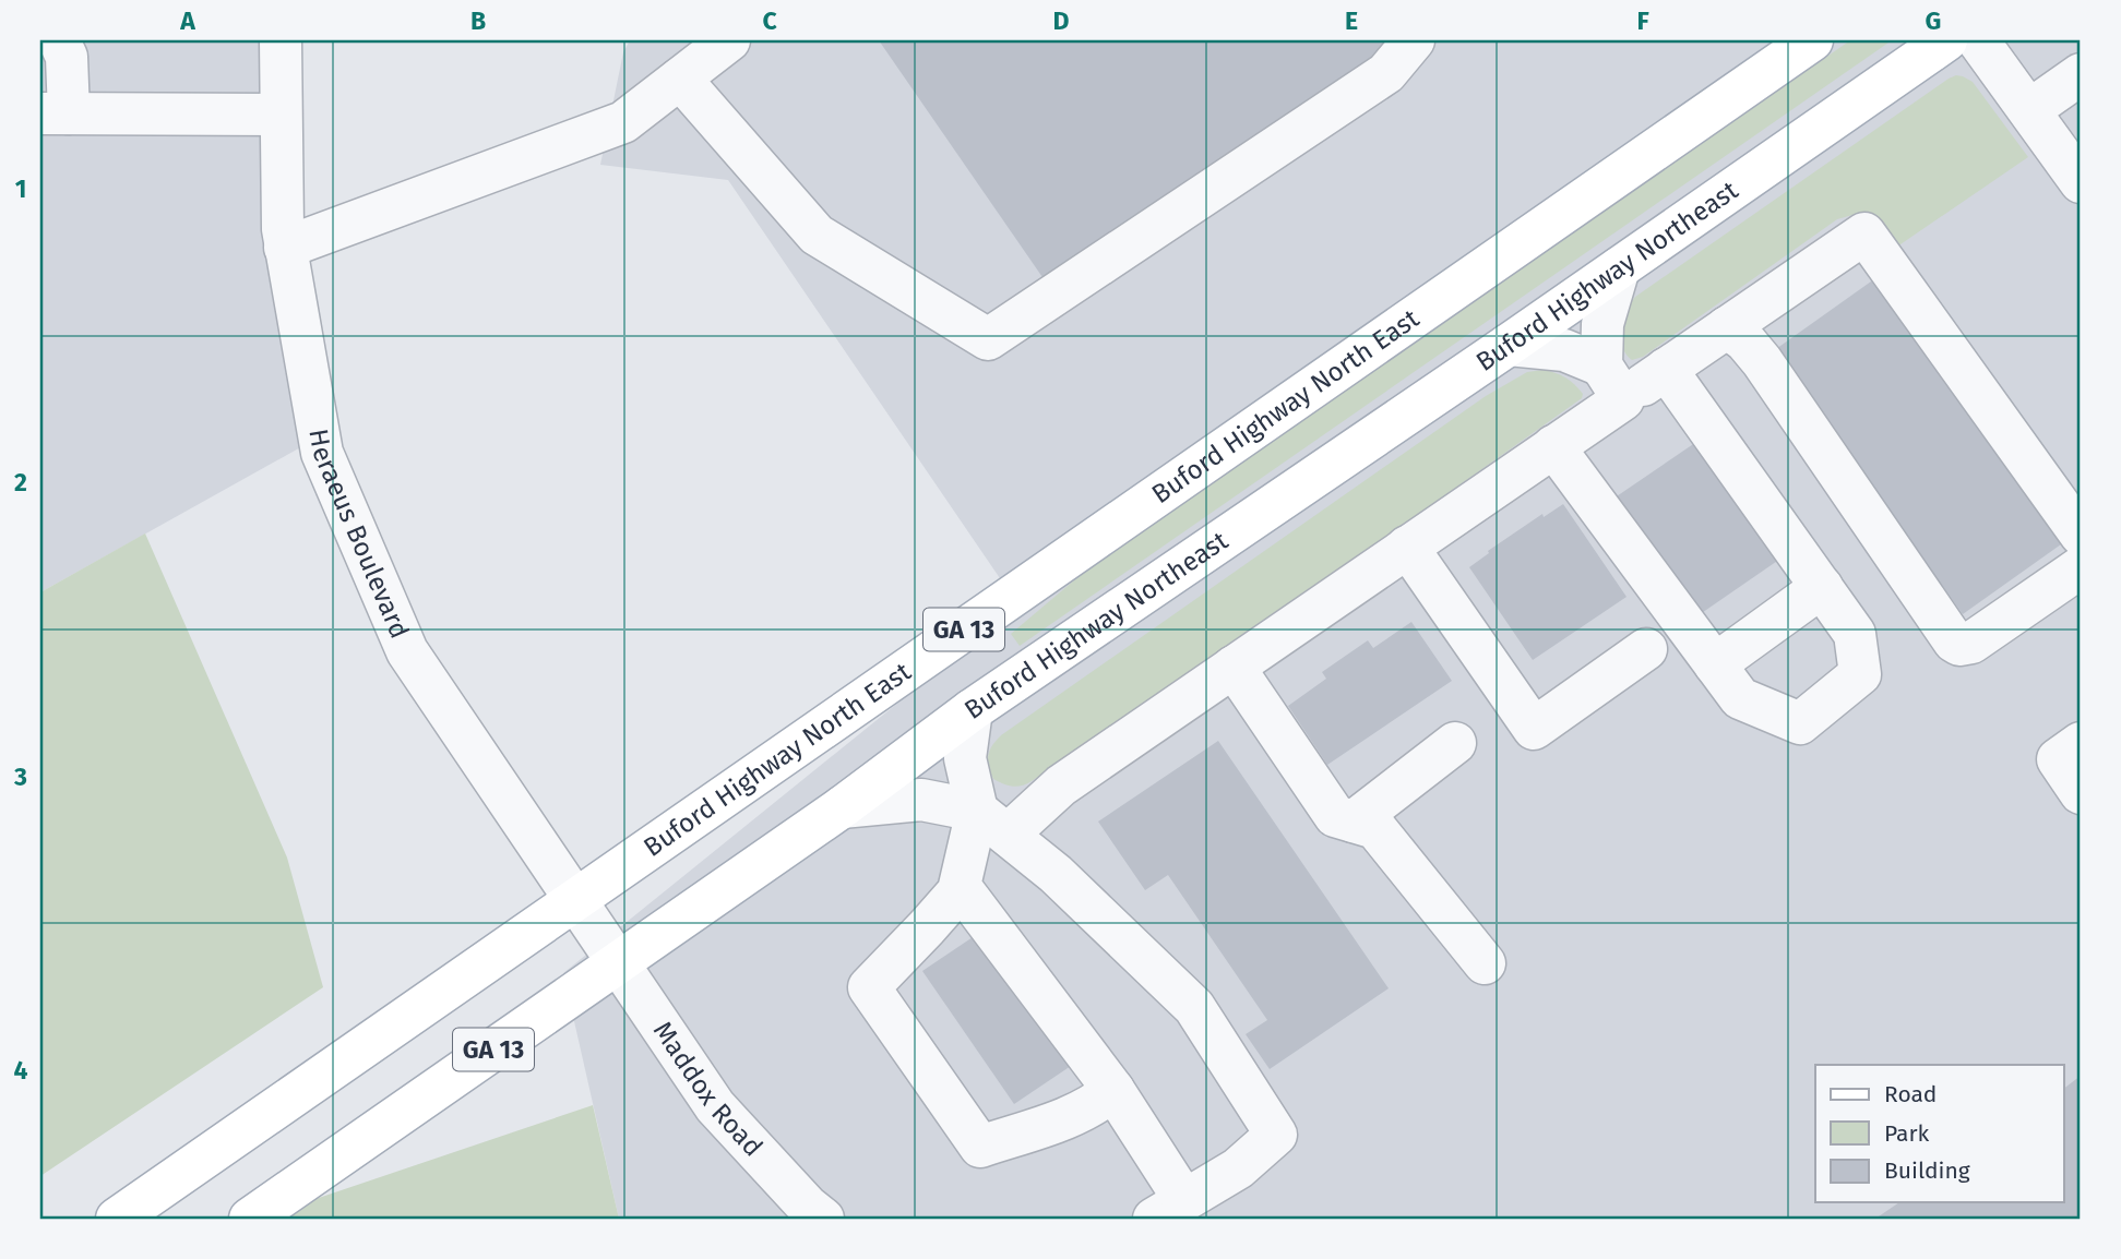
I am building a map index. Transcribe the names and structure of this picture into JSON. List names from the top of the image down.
{
  "streets": {
    "main road": ["Buford Highway Northeast", "Buford Highway North East", "GA 13"],
    "street": ["Heraeus Boulevard", "Maddox Road"]
  },
  "crossings": [
    ["Buford Highway Northeast", "Heraeus Boulevard"],
    ["Buford Highway Northeast", "Maddox Road"],
    ["Buford Highway North East", "Heraeus Boulevard"],
    ["Heraeus Boulevard", "Maddox Road"]
  ],
  "legend": ["Road", "Park", "Building"],
  "grid": {
    "columns": [
      "A",
      "B",
      "C",
      "D",
      "E",
      "F",
      "G"
    ],
    "rows": [
      "1",
      "2",
      "3",
      "4"
    ]
  }
}
